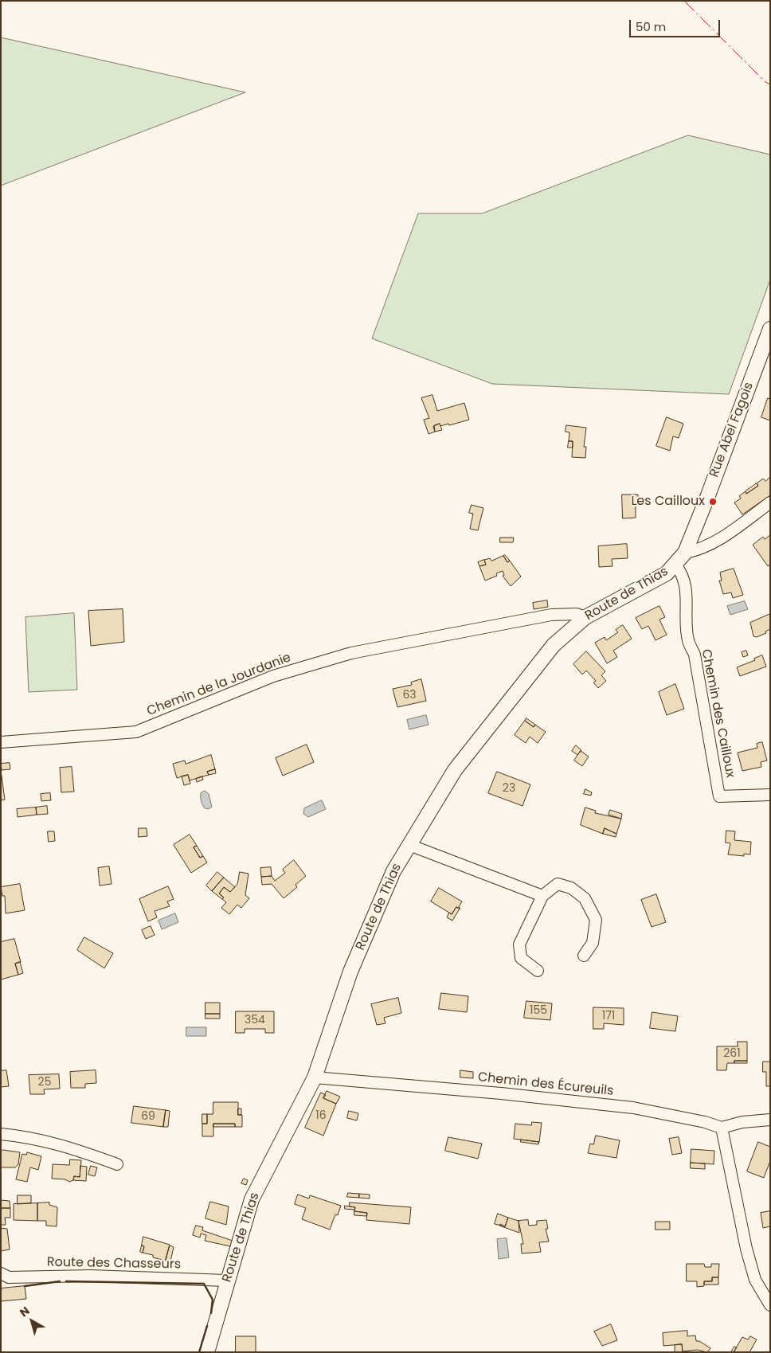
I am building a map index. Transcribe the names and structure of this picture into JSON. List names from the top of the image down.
{
  "streets": {
    "street": [
      "Rue Abel Fagois",
      "Route de Thias",
      "Chemin de la Jourdanie",
      "Chemin des Cailloux",
      "Chemin des Écureuils",
      "Route des Chasseurs"
    ]
  },
  "crossings": [
    ["Rue Abel Fagois", "Route de Thias"],
    ["Route de Thias", "Chemin de la Jourdanie"],
    ["Route de Thias", "Chemin des Cailloux"],
    ["Route de Thias", "Chemin des Écureuils"],
    ["Route de Thias", "Route des Chasseurs"]
  ],
  "places": ["Les Cailloux"],
  "house_numbers": [
    "63",
    "23",
    "155",
    "171",
    "354",
    "261",
    "25",
    "16",
    "69"
  ],
  "scale_bar": "50 m",
  "north": "top left"
}
